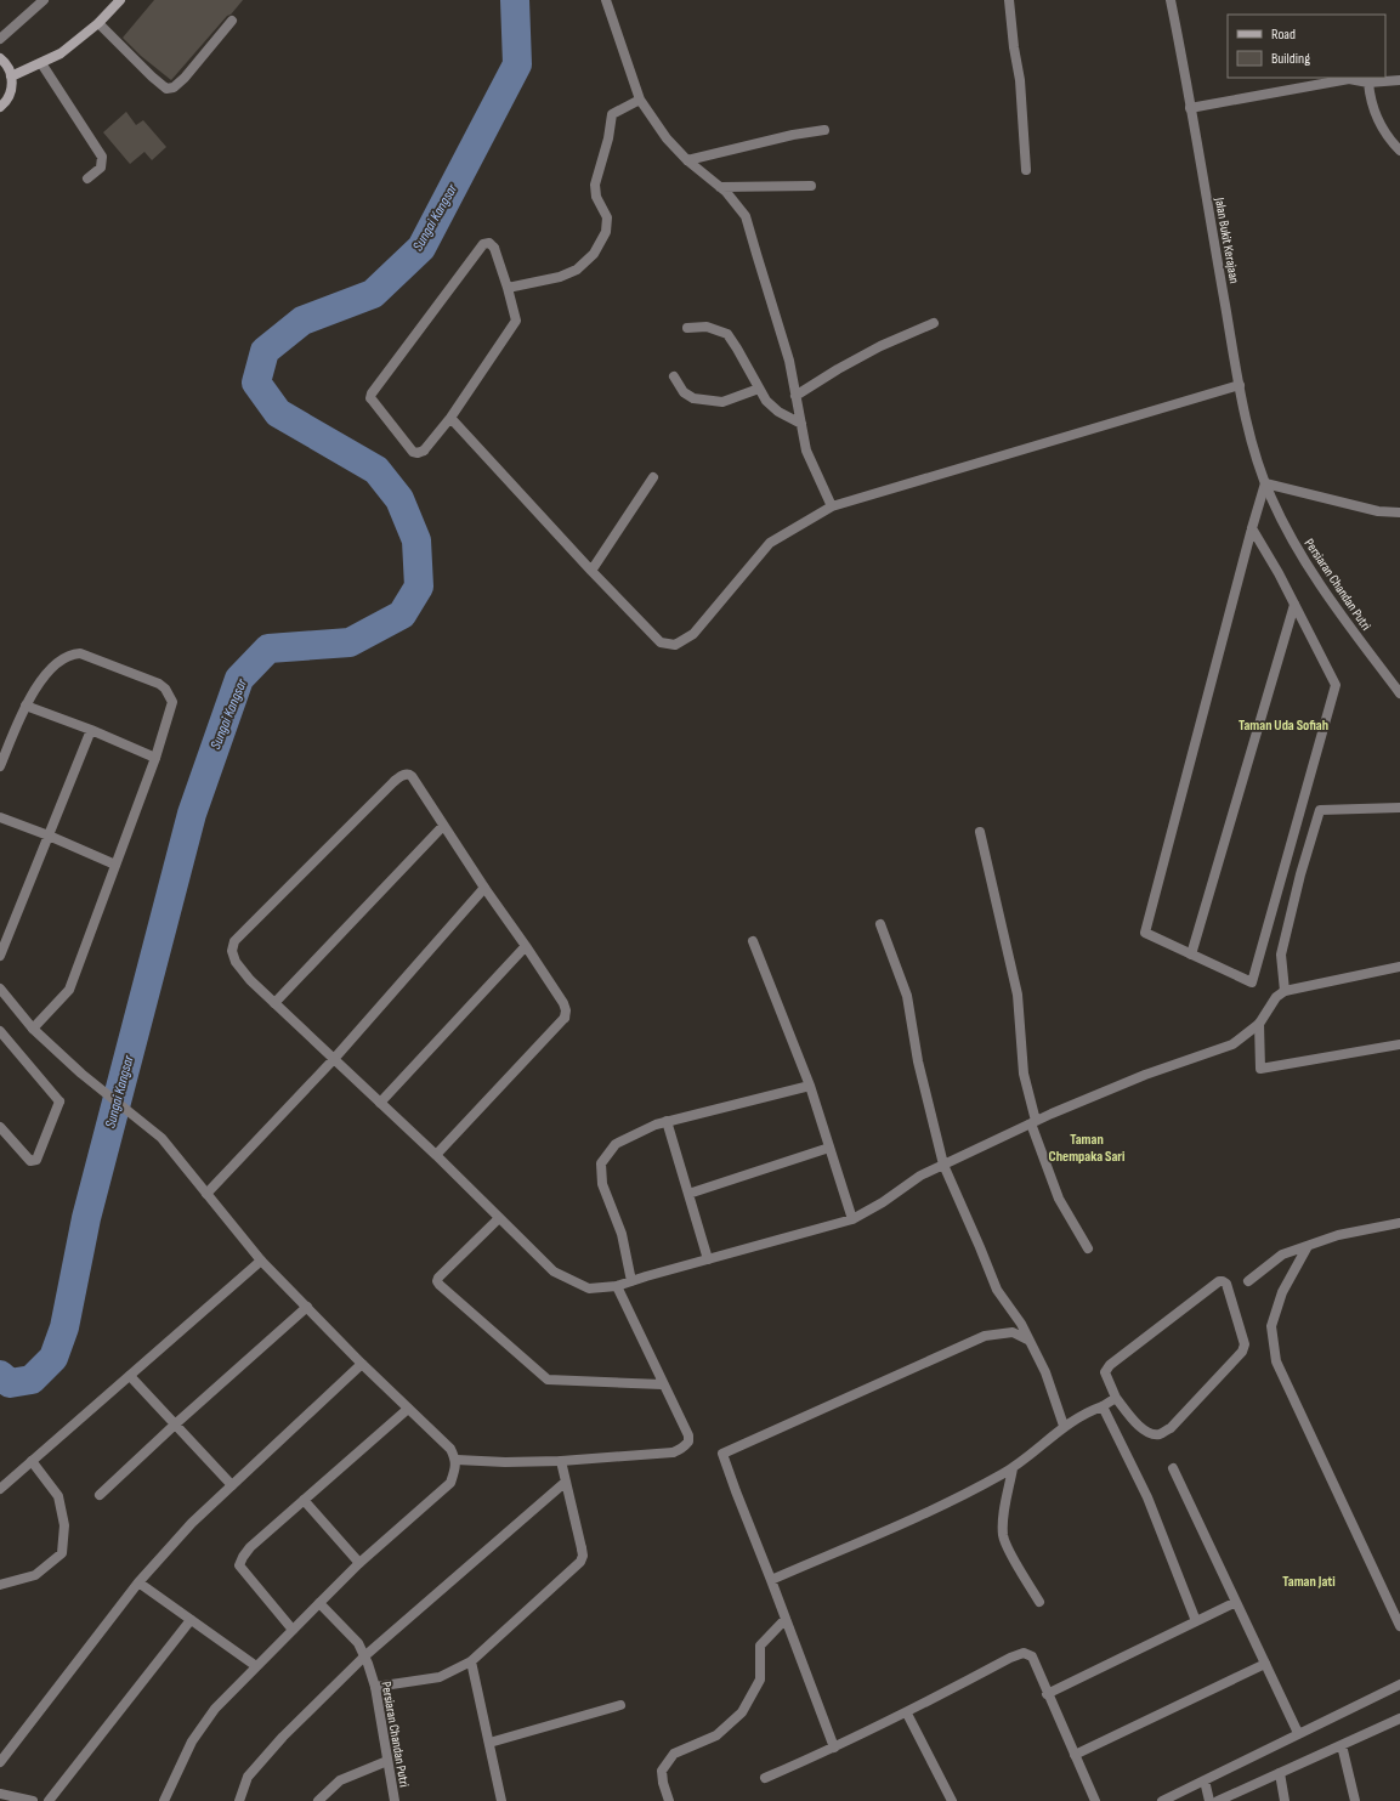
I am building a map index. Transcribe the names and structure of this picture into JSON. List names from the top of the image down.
{
  "streets": {
    "street": ["Jalan Bukit Kerajaan", "Persiaran Chandan Putri"]
  },
  "crossings": [
    ["Jalan Bukit Kerajaan", "Persiaran Chandan Putri"]
  ],
  "districts": ["Taman Uda Sofiah", "Taman Chempaka Sari", "Taman Jati"],
  "water": ["Sungai Kangsar"],
  "legend": ["Road", "Building"]
}
